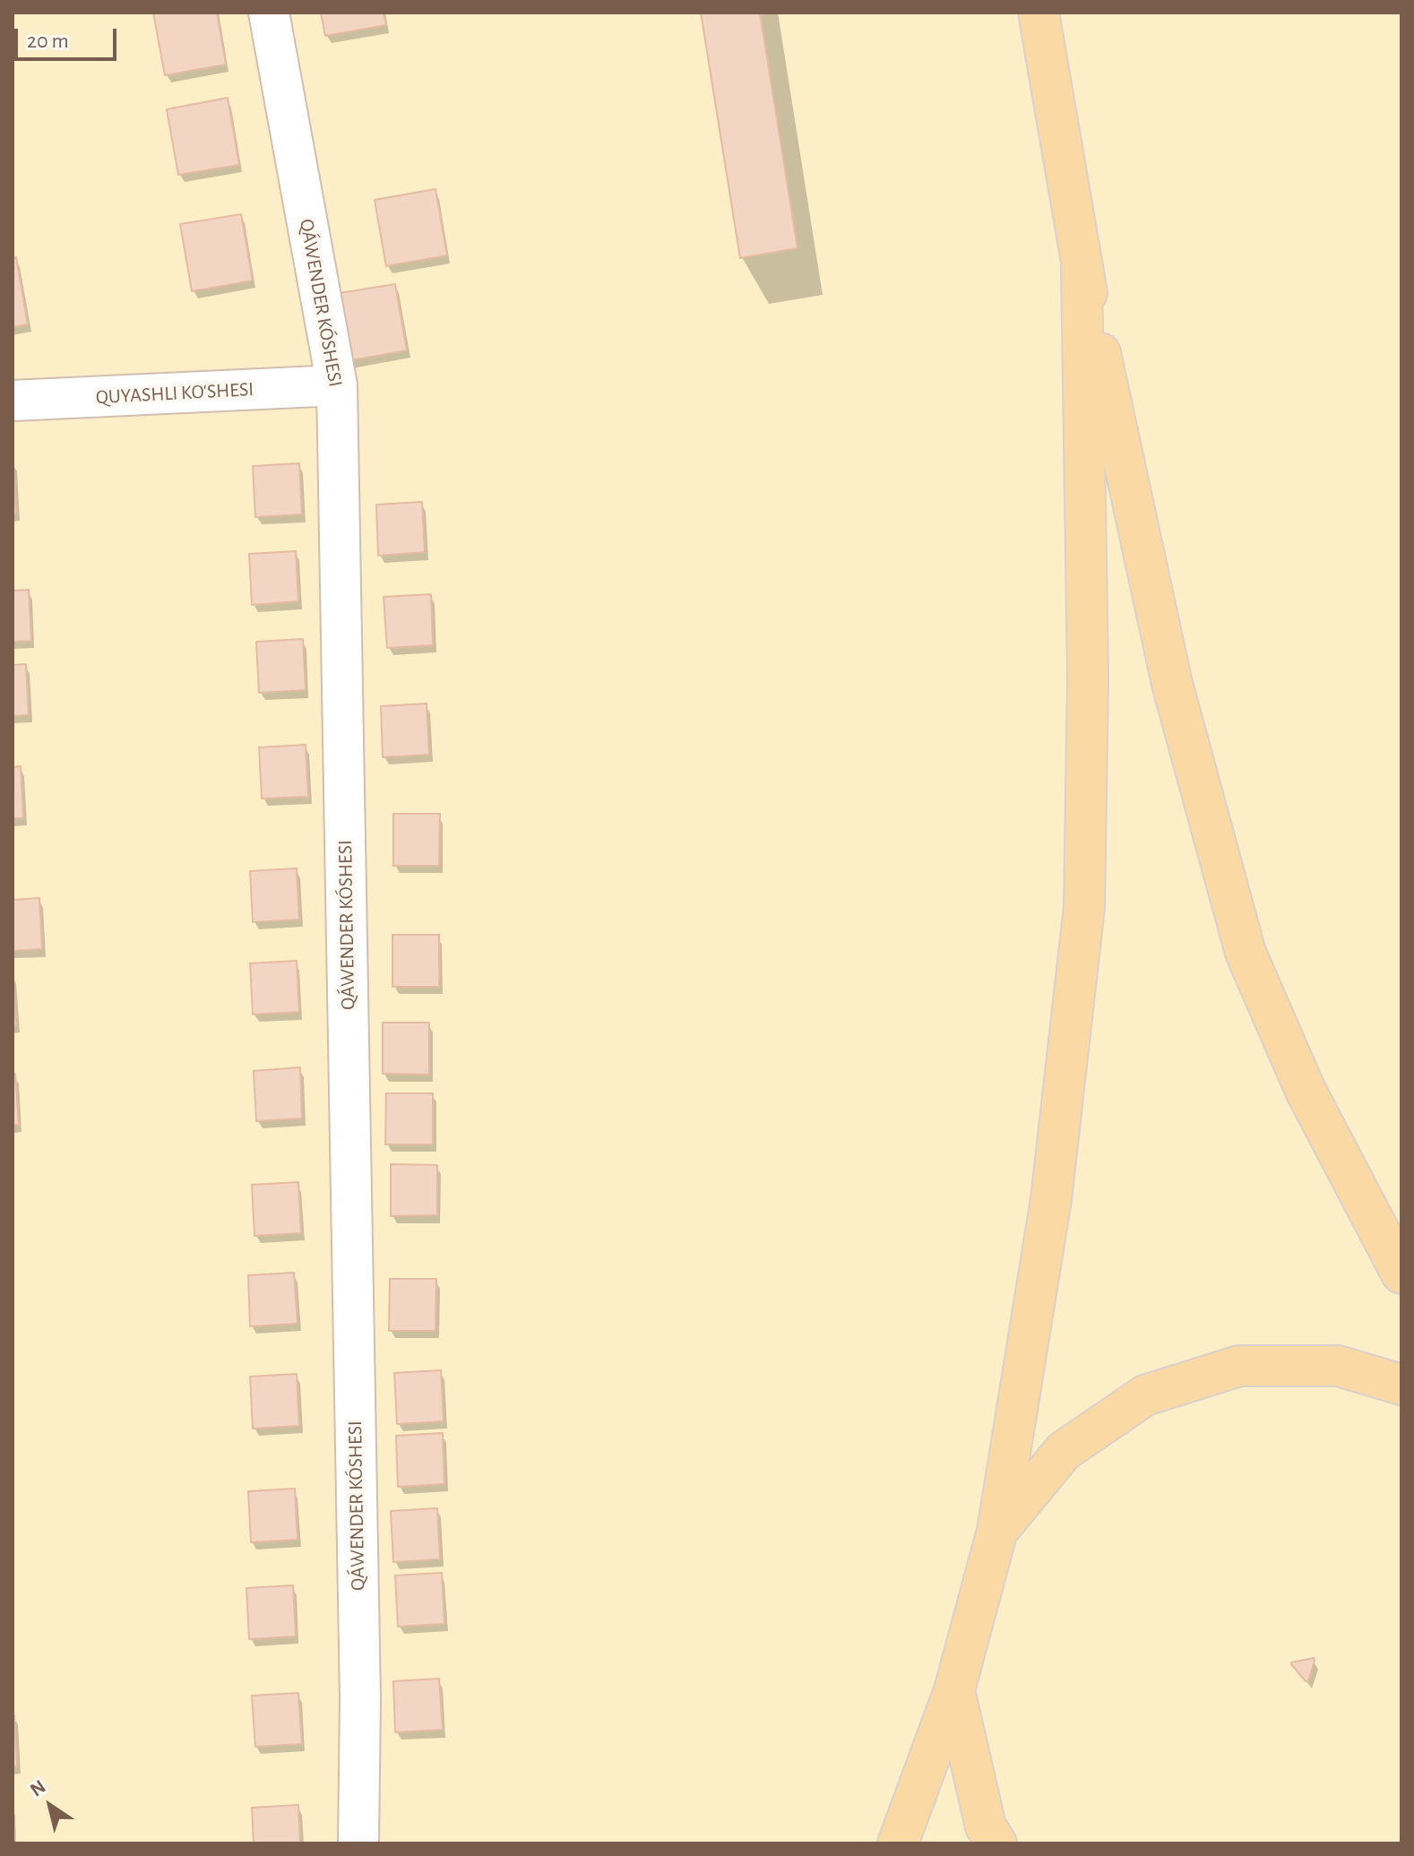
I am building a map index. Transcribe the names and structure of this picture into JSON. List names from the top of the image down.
{
  "streets": {
    "street": ["QÁWENDER KÓSHESI", "QUYASHLI KO'SHESI"]
  },
  "crossings": [
    ["QÁWENDER KÓSHESI", "QUYASHLI KO'SHESI"]
  ],
  "scale_bar": "20 m",
  "north": "top left"
}
